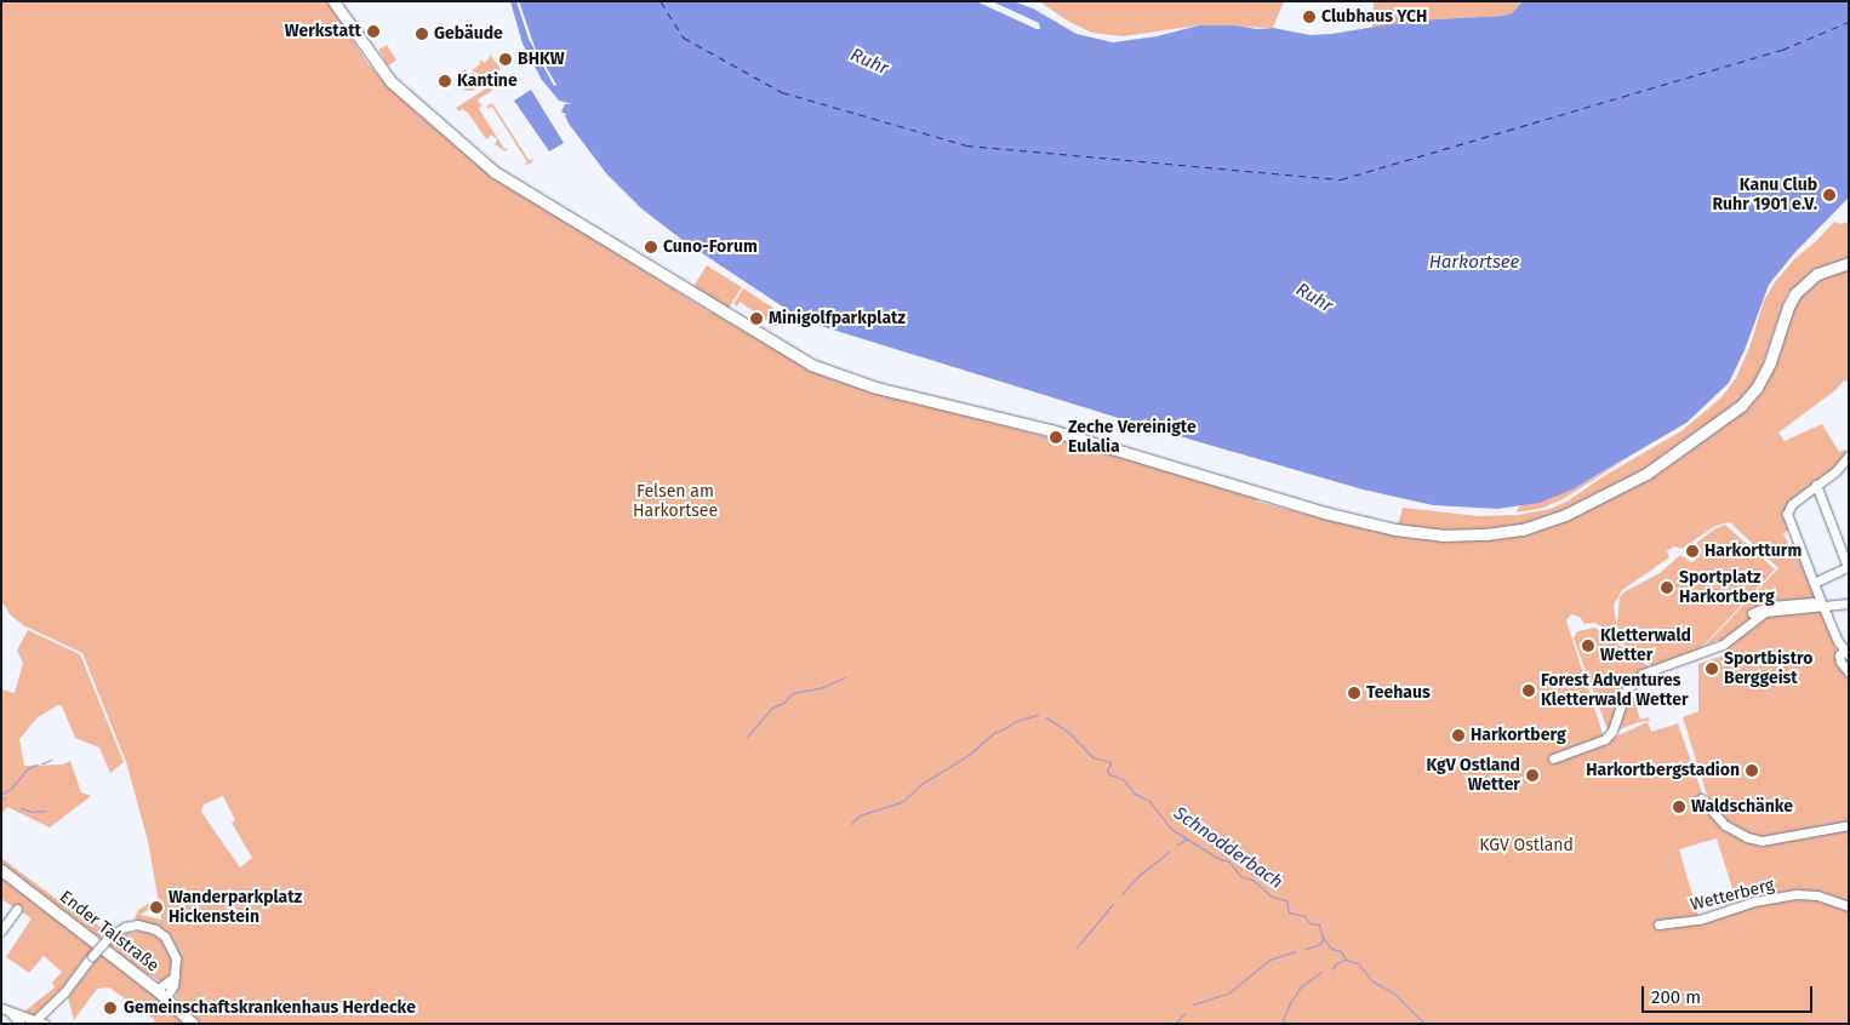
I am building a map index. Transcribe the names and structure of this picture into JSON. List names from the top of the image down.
{
  "streets": {
    "main road": ["Ender Talstraße"],
    "street": ["Wetterberg"]
  },
  "water": ["Ruhr", "Harkortsee", "Schnodderbach"],
  "parks": ["Felsen am Harkortsee", "KGV Ostland"],
  "places": [
    "Clubhaus YCH",
    "Werkstatt",
    "Gebäude",
    "BHKW",
    "Kantine",
    "Kanu Club Ruhr 1901 e.V.",
    "Cuno-Forum",
    "Minigolfparkplatz",
    "Zeche Vereinigte Eulalia",
    "Harkortturm",
    "Sportplatz Harkortberg",
    "Kletterwald Wetter",
    "Sportbistro Berggeist",
    "Forest Adventures Kletterwald Wetter",
    "Teehaus",
    "Harkortberg",
    "Harkortbergstadion",
    "KgV Ostland Wetter",
    "Waldschänke",
    "Wanderparkplatz Hickenstein",
    "Gemeinschaftskrankenhaus Herdecke"
  ],
  "scale_bar": "200 m"
}
